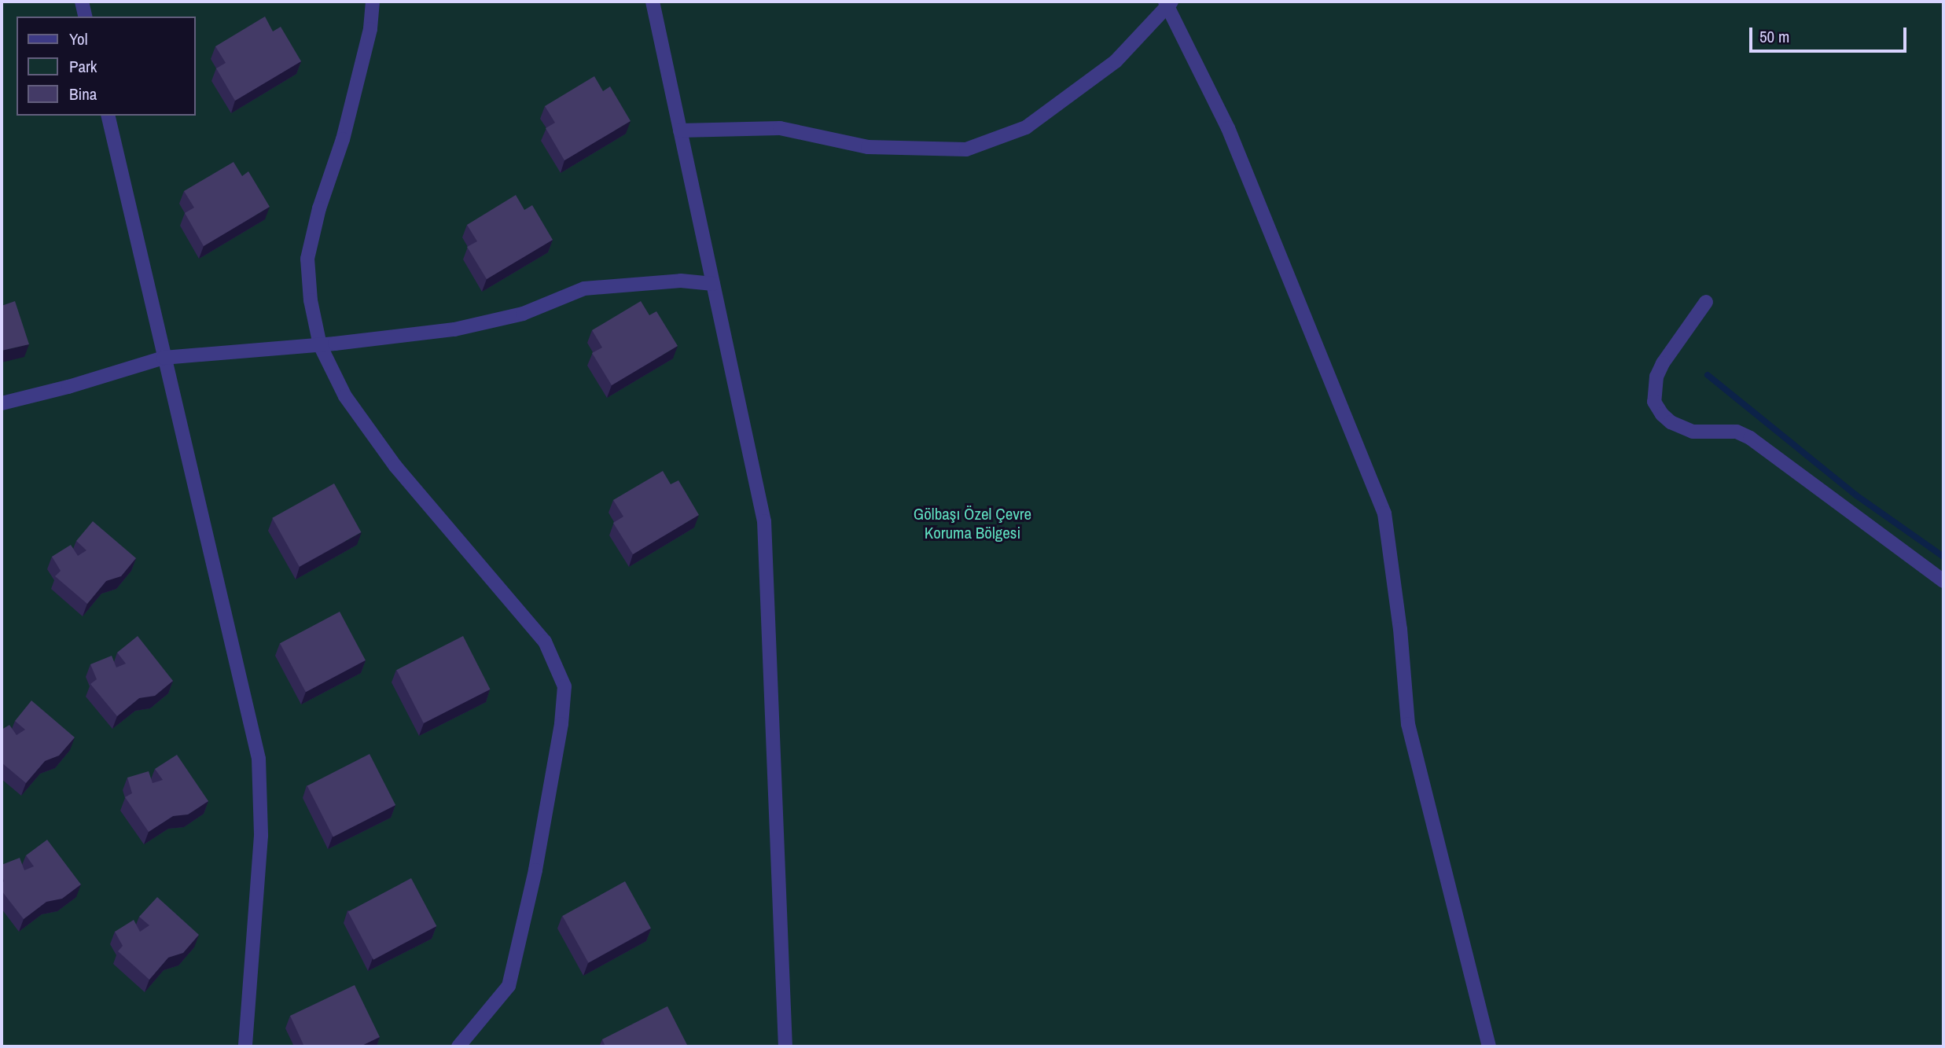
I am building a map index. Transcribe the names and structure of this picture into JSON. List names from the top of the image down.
{
  "parks": ["Gölbaşı Özel Çevre Koruma Bölgesi"],
  "legend": ["Yol", "Park", "Bina"],
  "scale_bar": "50 m"
}
